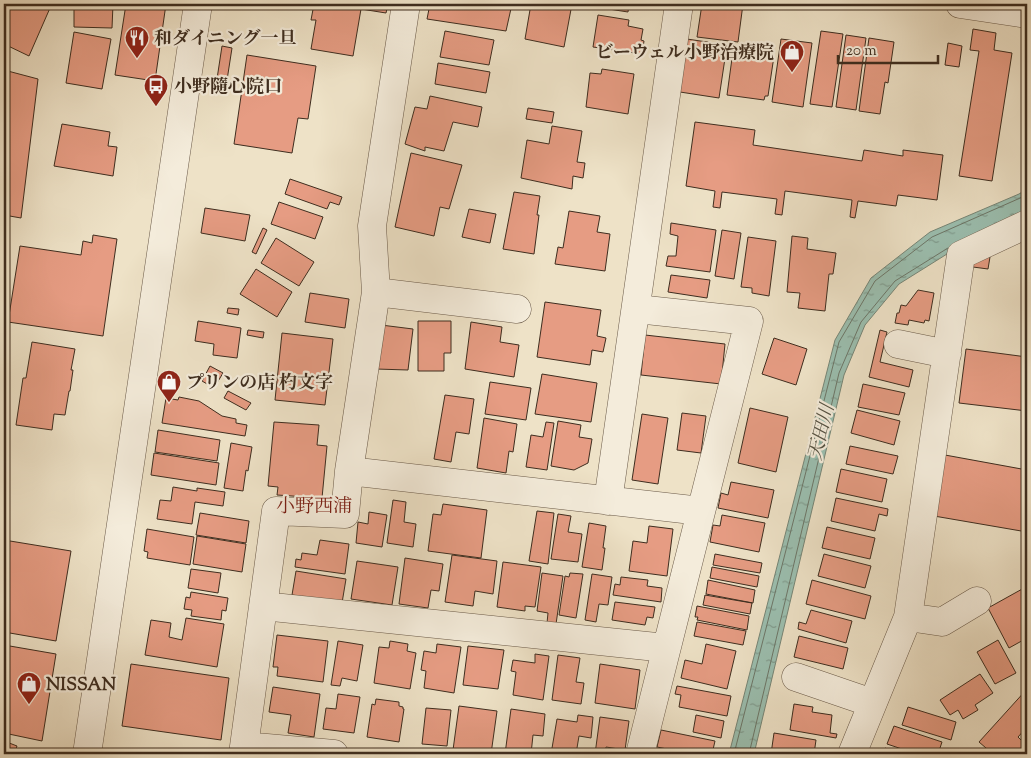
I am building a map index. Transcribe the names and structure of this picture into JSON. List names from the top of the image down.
{
  "districts": ["小野西浦"],
  "water": ["天田川"],
  "places": {
    "restaurant": ["和ダイニング一旦"],
    "shop": ["ビーウェル小野治療院", "プリンの店 杓文字", "NISSAN"],
    "bus stop": ["小野隨心院口"]
  },
  "scale_bar": "20 m"
}
